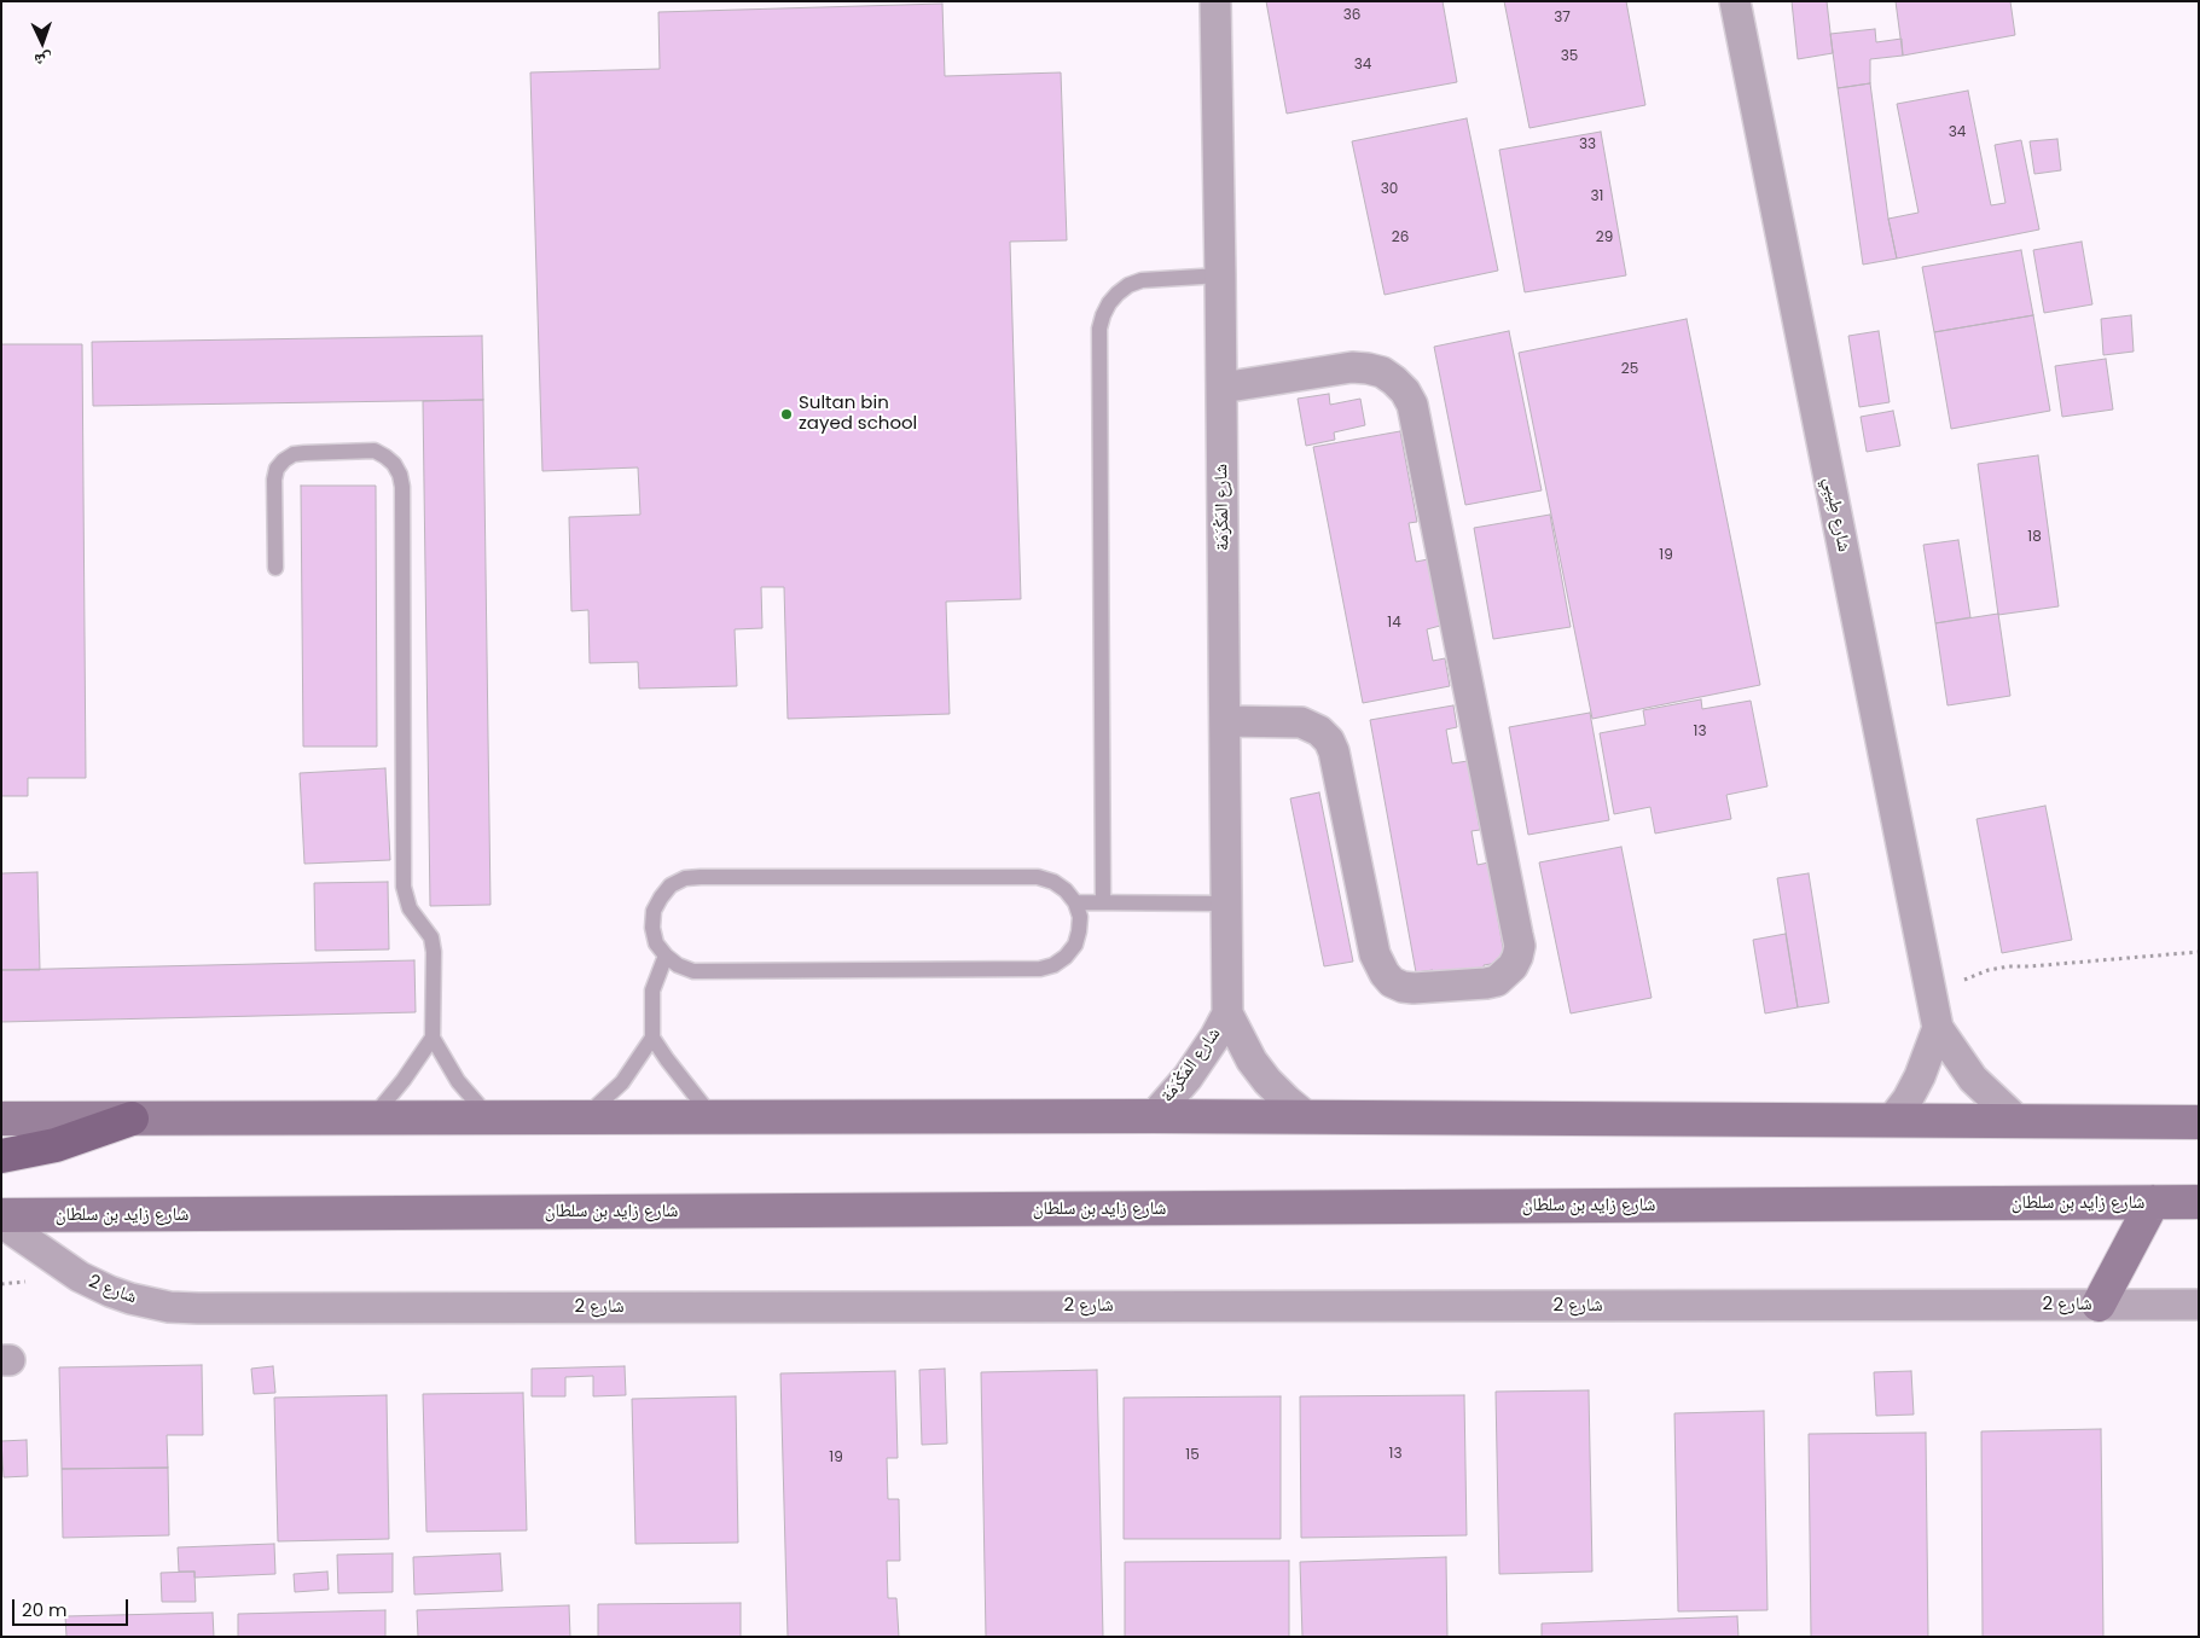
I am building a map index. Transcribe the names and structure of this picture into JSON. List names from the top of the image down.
{
  "streets": {
    "main road": ["شارع زايد بن سلطان"],
    "street": ["شارع المَكْرَمَة", "شارع طِيبِي", "شارع 2"]
  },
  "places": ["Sultan bin zayed school"],
  "house_numbers": [
    "36",
    "37",
    "35",
    "34",
    "34",
    "33",
    "30",
    "31",
    "26",
    "29",
    "25",
    "18",
    "19",
    "14",
    "13",
    "13",
    "15",
    "19"
  ],
  "scale_bar": "20 m",
  "north": "bottom"
}
